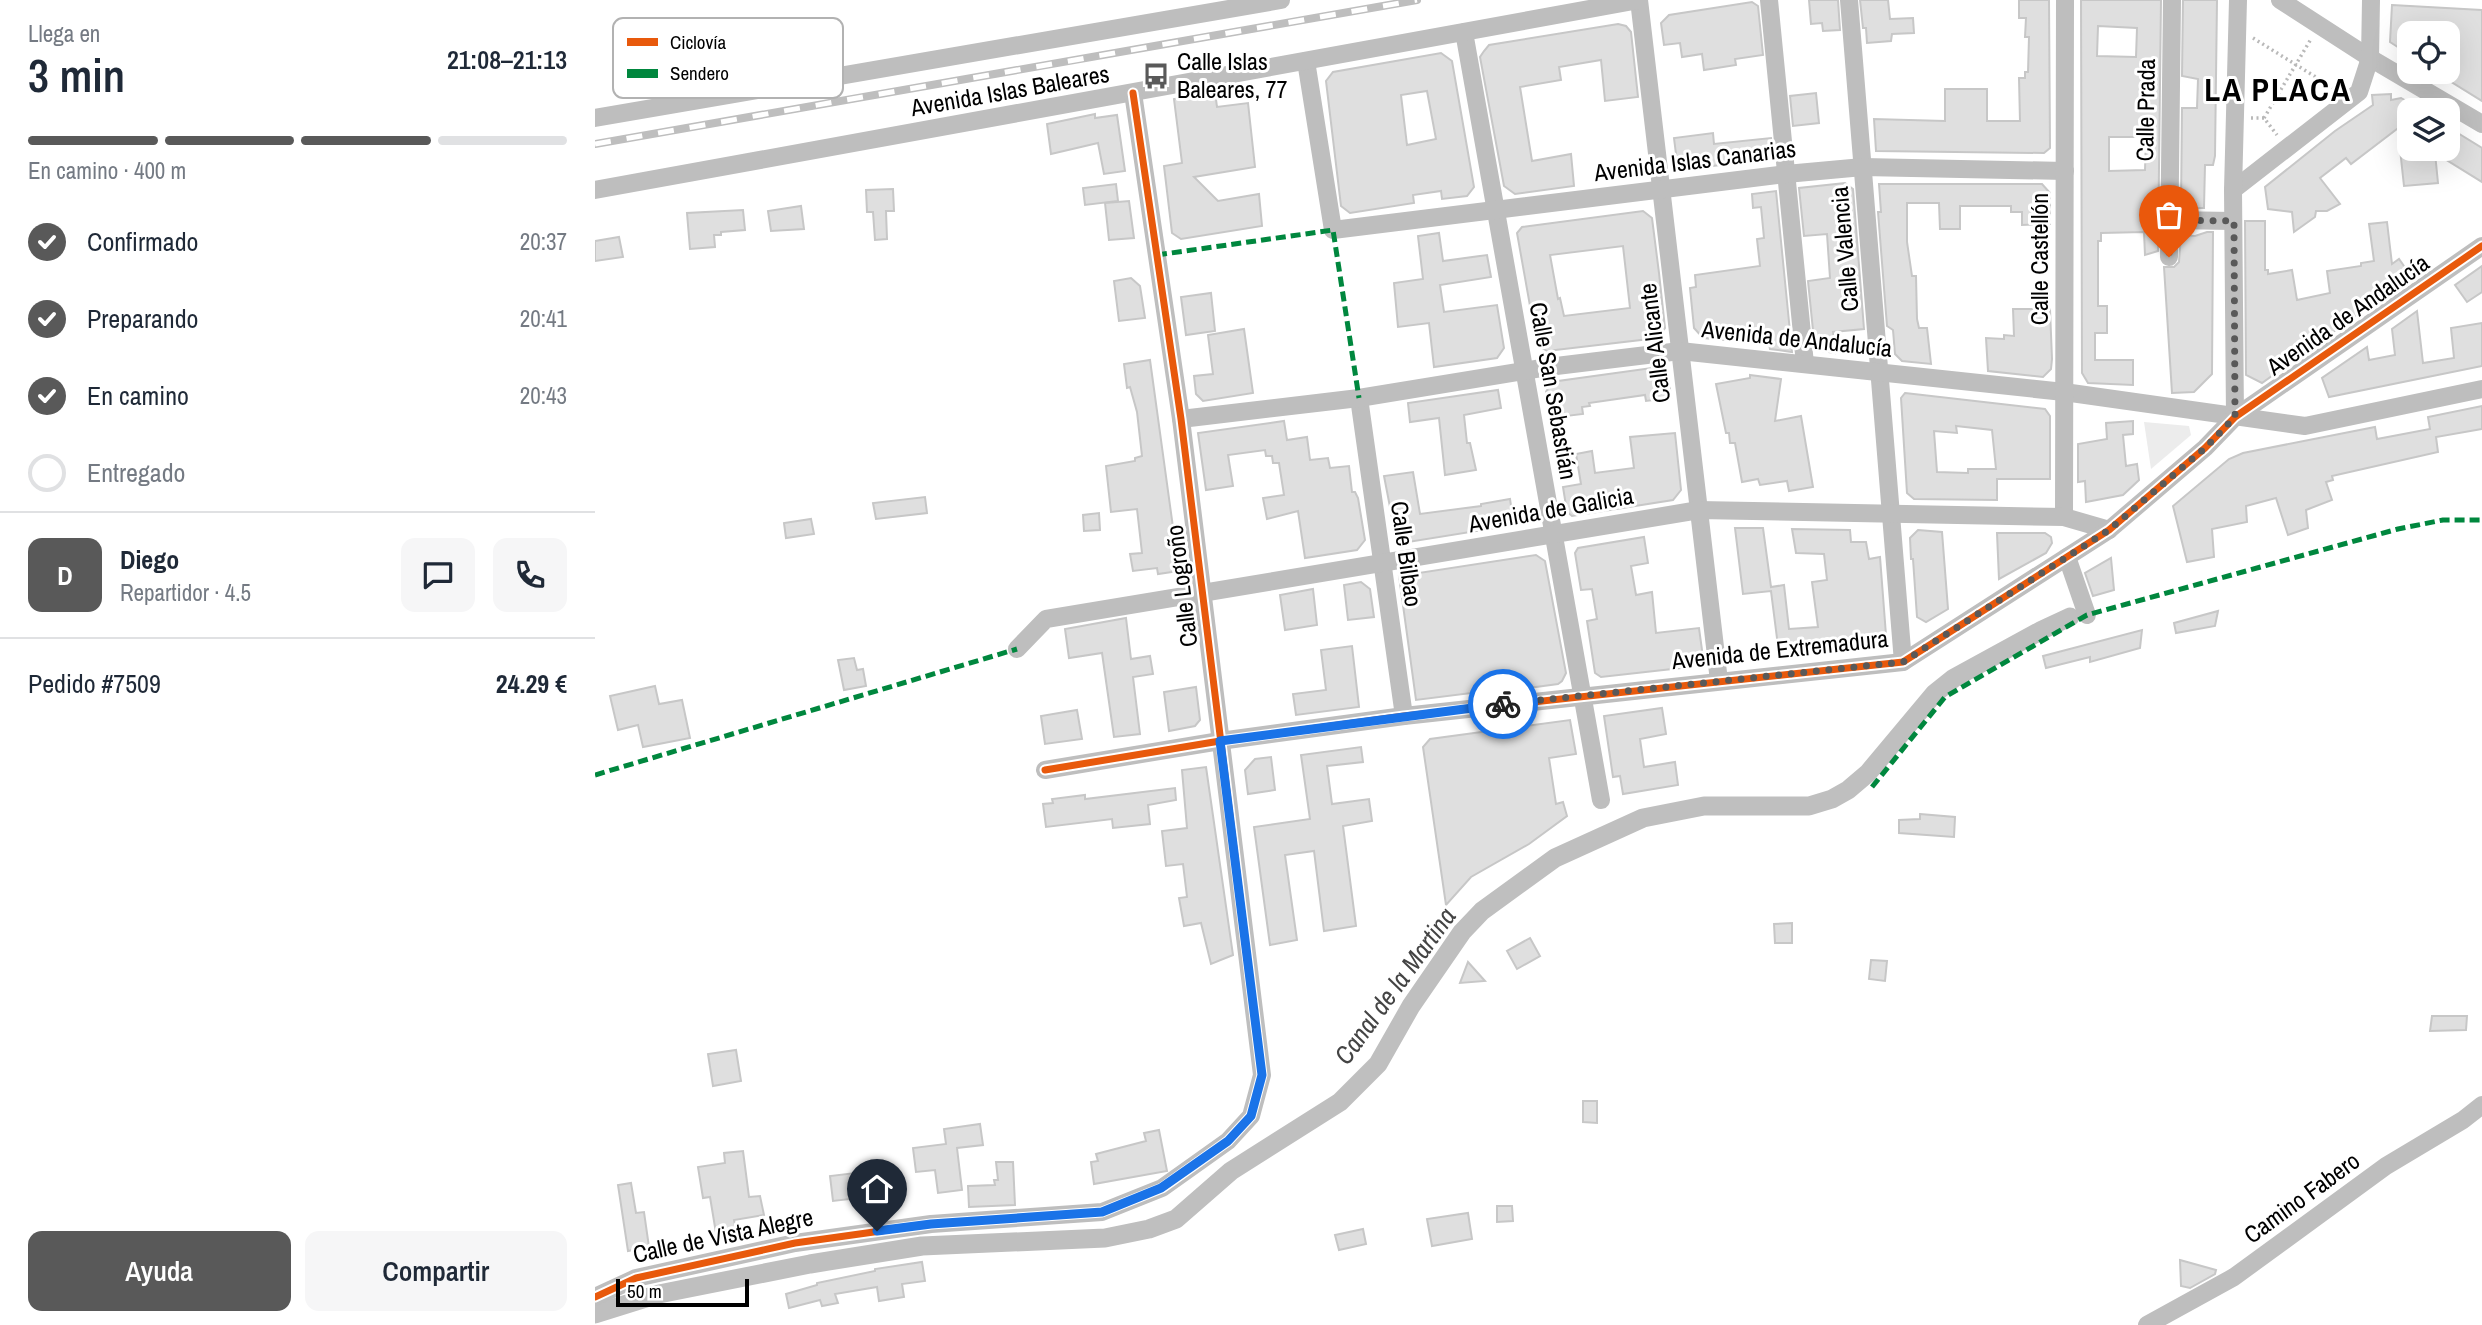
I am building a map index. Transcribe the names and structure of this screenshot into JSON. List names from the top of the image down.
{
  "streets": {
    "street": [
      "Avenida Islas Baleares",
      "Calle Prada",
      "Avenida Islas Canarias",
      "Calle Valencia",
      "Calle Castellón",
      "Avenida de Andalucía",
      "Calle Alicante",
      "Calle San Sebastián",
      "Avenida de Galicia",
      "Calle Bilbao",
      "Calle Logroño",
      "Avenida de Extremadura",
      "Camino Fabero",
      "Calle de Vista Alegre"
    ]
  },
  "crossings": [
    ["Avenida Islas Baleares", "Avenida Islas Canarias"],
    ["Avenida Islas Baleares", "Calle Alicante"],
    ["Avenida Islas Baleares", "Calle San Sebastián"],
    ["Avenida Islas Baleares", "Calle Logroño"],
    ["Avenida Islas Canarias", "Calle Valencia"],
    ["Avenida Islas Canarias", "Calle Castellón"],
    ["Avenida Islas Canarias", "Calle Alicante"],
    ["Avenida Islas Canarias", "Calle San Sebastián"],
    ["Calle Valencia", "Avenida de Andalucía"],
    ["Calle Valencia", "Avenida de Galicia"],
    ["Calle Valencia", "Avenida de Extremadura"],
    ["Calle Castellón", "Avenida de Andalucía"],
    ["Calle Castellón", "Avenida de Galicia"],
    ["Avenida de Andalucía", "Calle Alicante"],
    ["Avenida de Andalucía", "Calle San Sebastián"],
    ["Avenida de Andalucía", "Calle Bilbao"],
    ["Avenida de Andalucía", "Calle Logroño"],
    ["Avenida de Andalucía", "Avenida de Extremadura"],
    ["Calle Alicante", "Avenida de Galicia"],
    ["Calle Alicante", "Avenida de Extremadura"],
    ["Calle San Sebastián", "Avenida de Galicia"],
    ["Calle San Sebastián", "Avenida de Extremadura"],
    ["Avenida de Galicia", "Calle Bilbao"],
    ["Avenida de Galicia", "Calle Logroño"],
    ["Avenida de Galicia", "Avenida de Extremadura"],
    ["Calle Bilbao", "Avenida de Extremadura"],
    ["Calle Logroño", "Avenida de Extremadura"],
    ["Calle Logroño", "Calle de Vista Alegre"]
  ],
  "districts": ["LA PLACA"],
  "water": ["Canal de la Martina"],
  "places": {
    "bus stop": ["Calle Islas Baleares, 77"]
  },
  "legend": ["Ciclovía", "Sendero"],
  "scale_bar": "50 m",
  "page": {
    "heading": ["3 min", "Llega en", "21:08–21:13"],
    "panel": [
      "Diego",
      "Repartidor · 4.5",
      "Pedido #7509",
      "24.29 €"
    ],
    "bar": "En camino · 400 m",
    "list": [
      ["Confirmado", "20:37"],
      ["Preparando", "20:41"],
      ["En camino", "20:43"],
      "Entregado"
    ],
    "round": "D",
    "buttons": ["Ayuda", "Compartir"],
    "scale": "50 m"
  }
}
